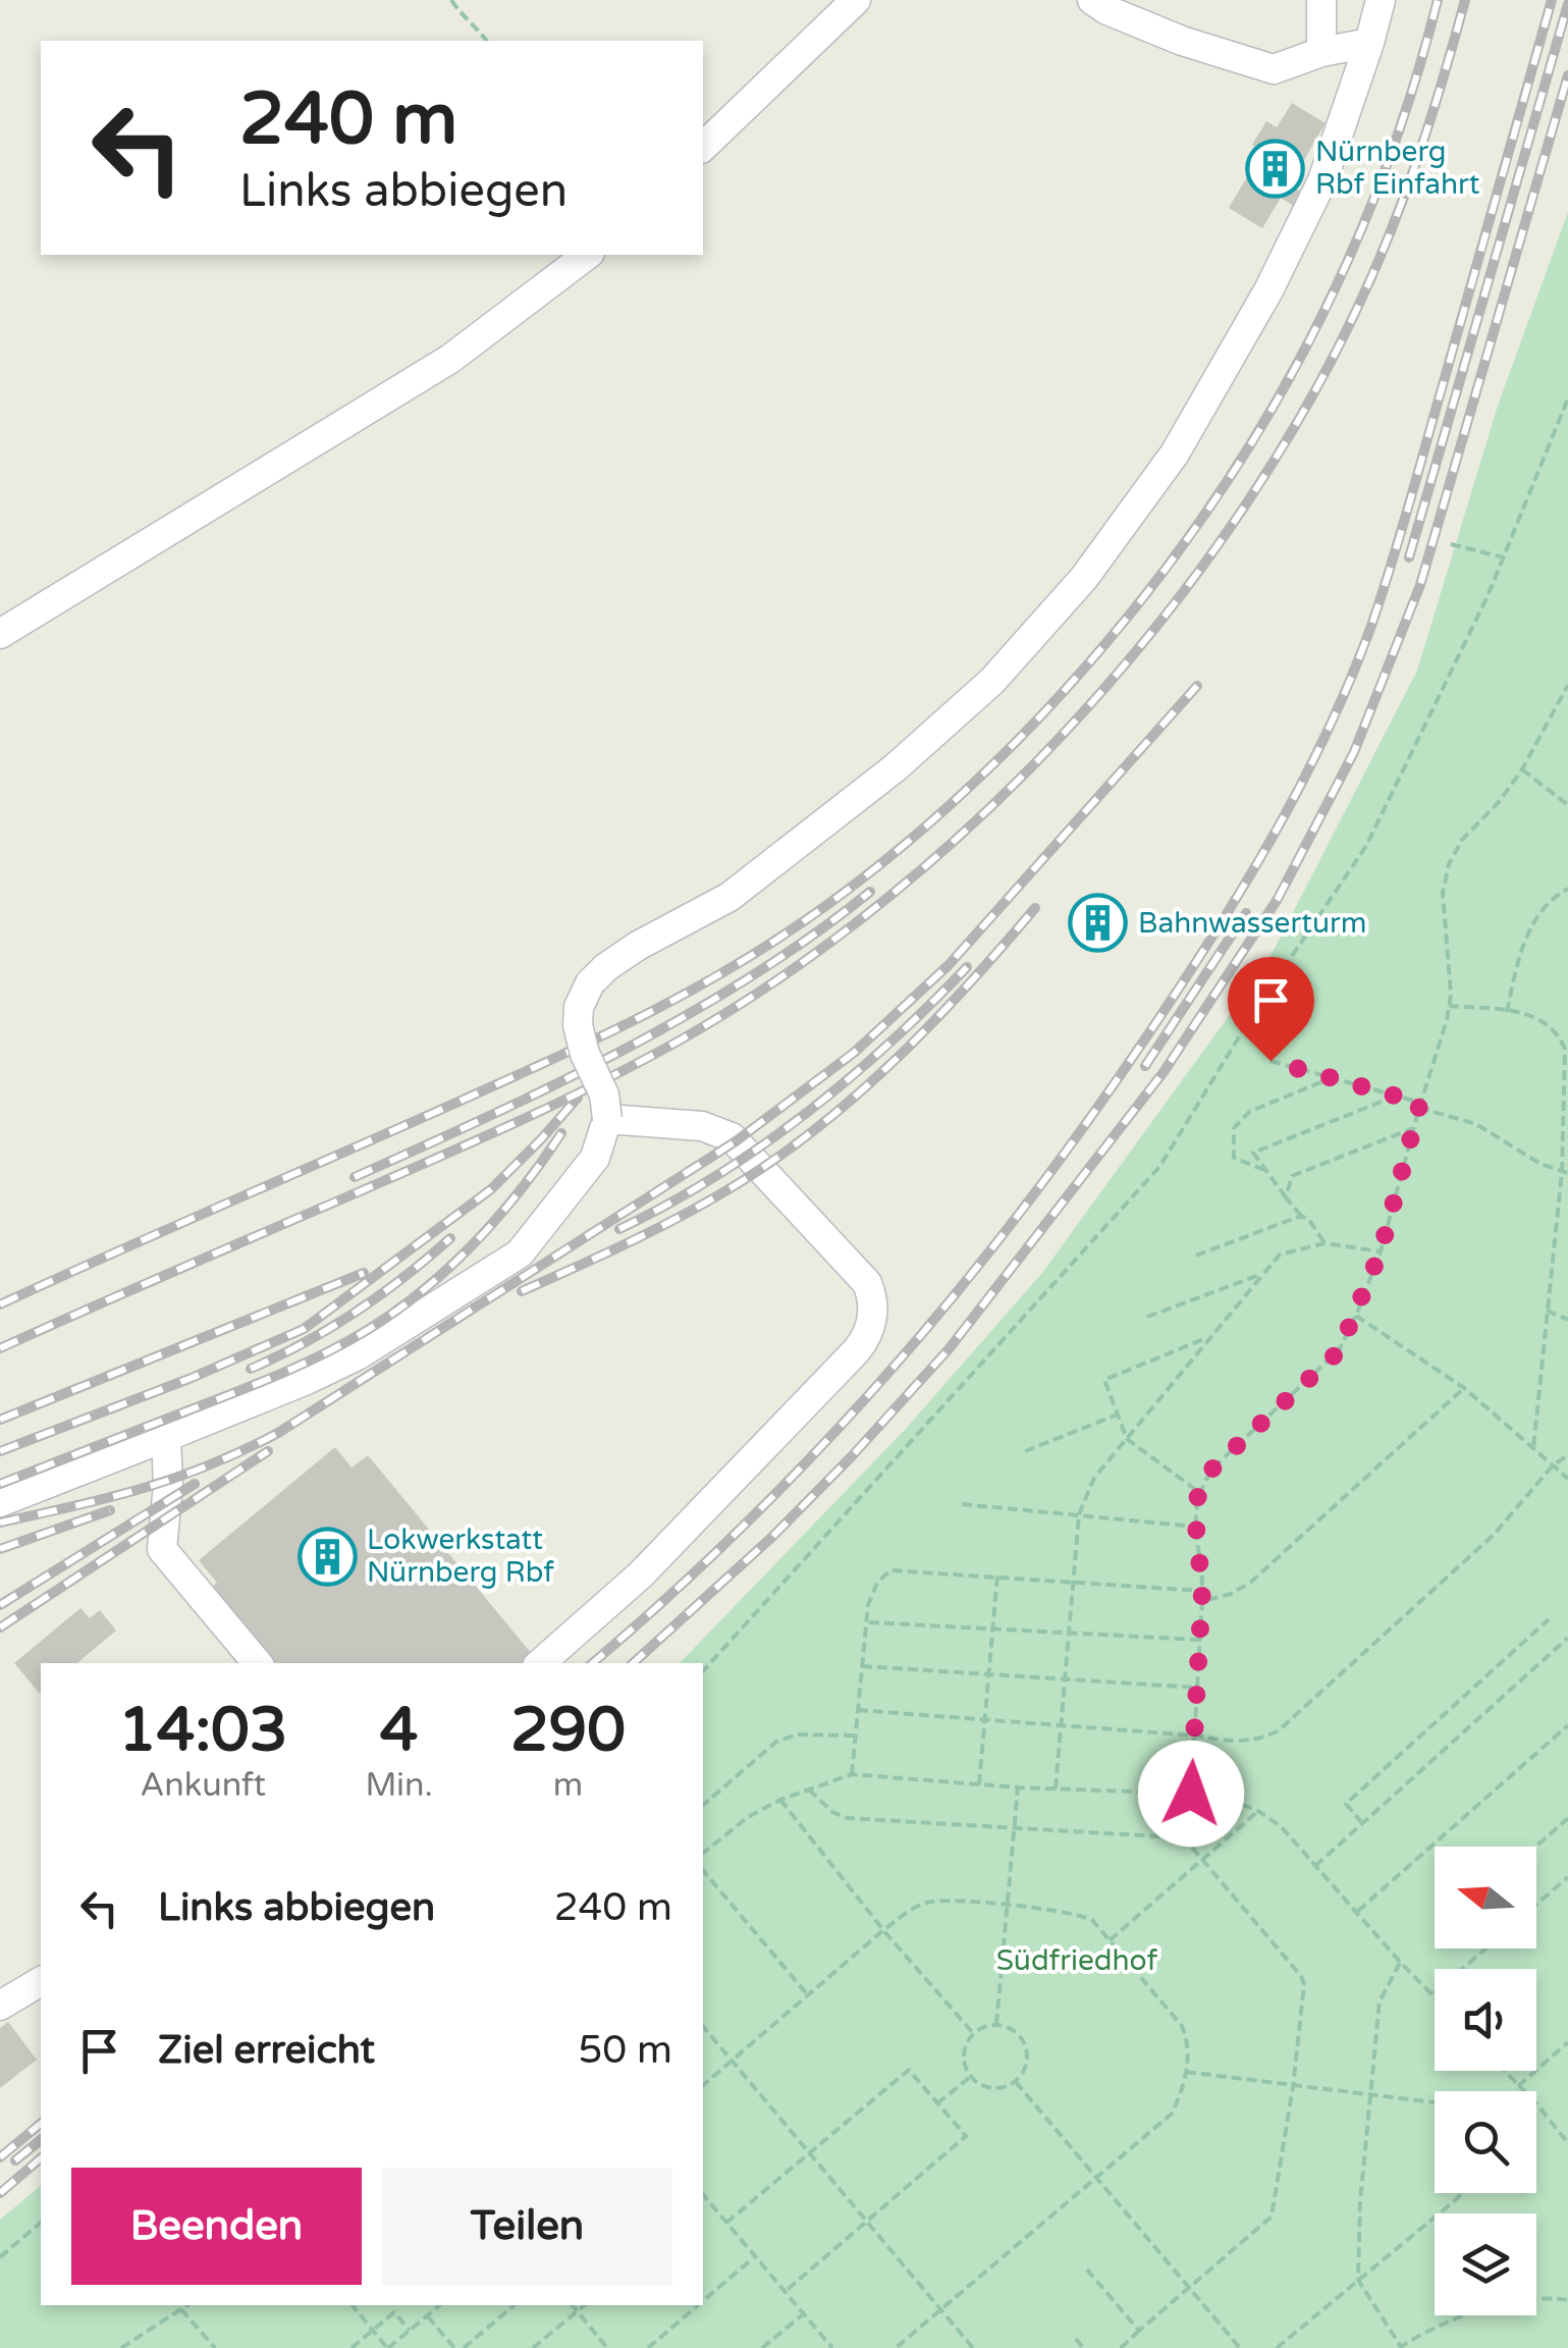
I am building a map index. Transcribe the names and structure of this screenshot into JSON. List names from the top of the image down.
{
  "parks": ["Südfriedhof"],
  "places": {
    "building": ["Nürnberg Rbf Einfahrt", "Bahnwasserturm", "Lokwerkstatt Nürnberg Rbf"]
  },
  "north": "left",
  "page": {
    "turn": ["240 m", "Links abbiegen"],
    "eta": [
      "14:03",
      "Ankunft",
      "4",
      "Min.",
      "290",
      "m"
    ],
    "list": [
      {
        "name": "Links abbiegen",
        "value": "240 m"
      },
      {
        "name": "Ziel erreicht",
        "value": "50 m"
      }
    ],
    "buttons": ["Beenden", "Teilen"]
  }
}
